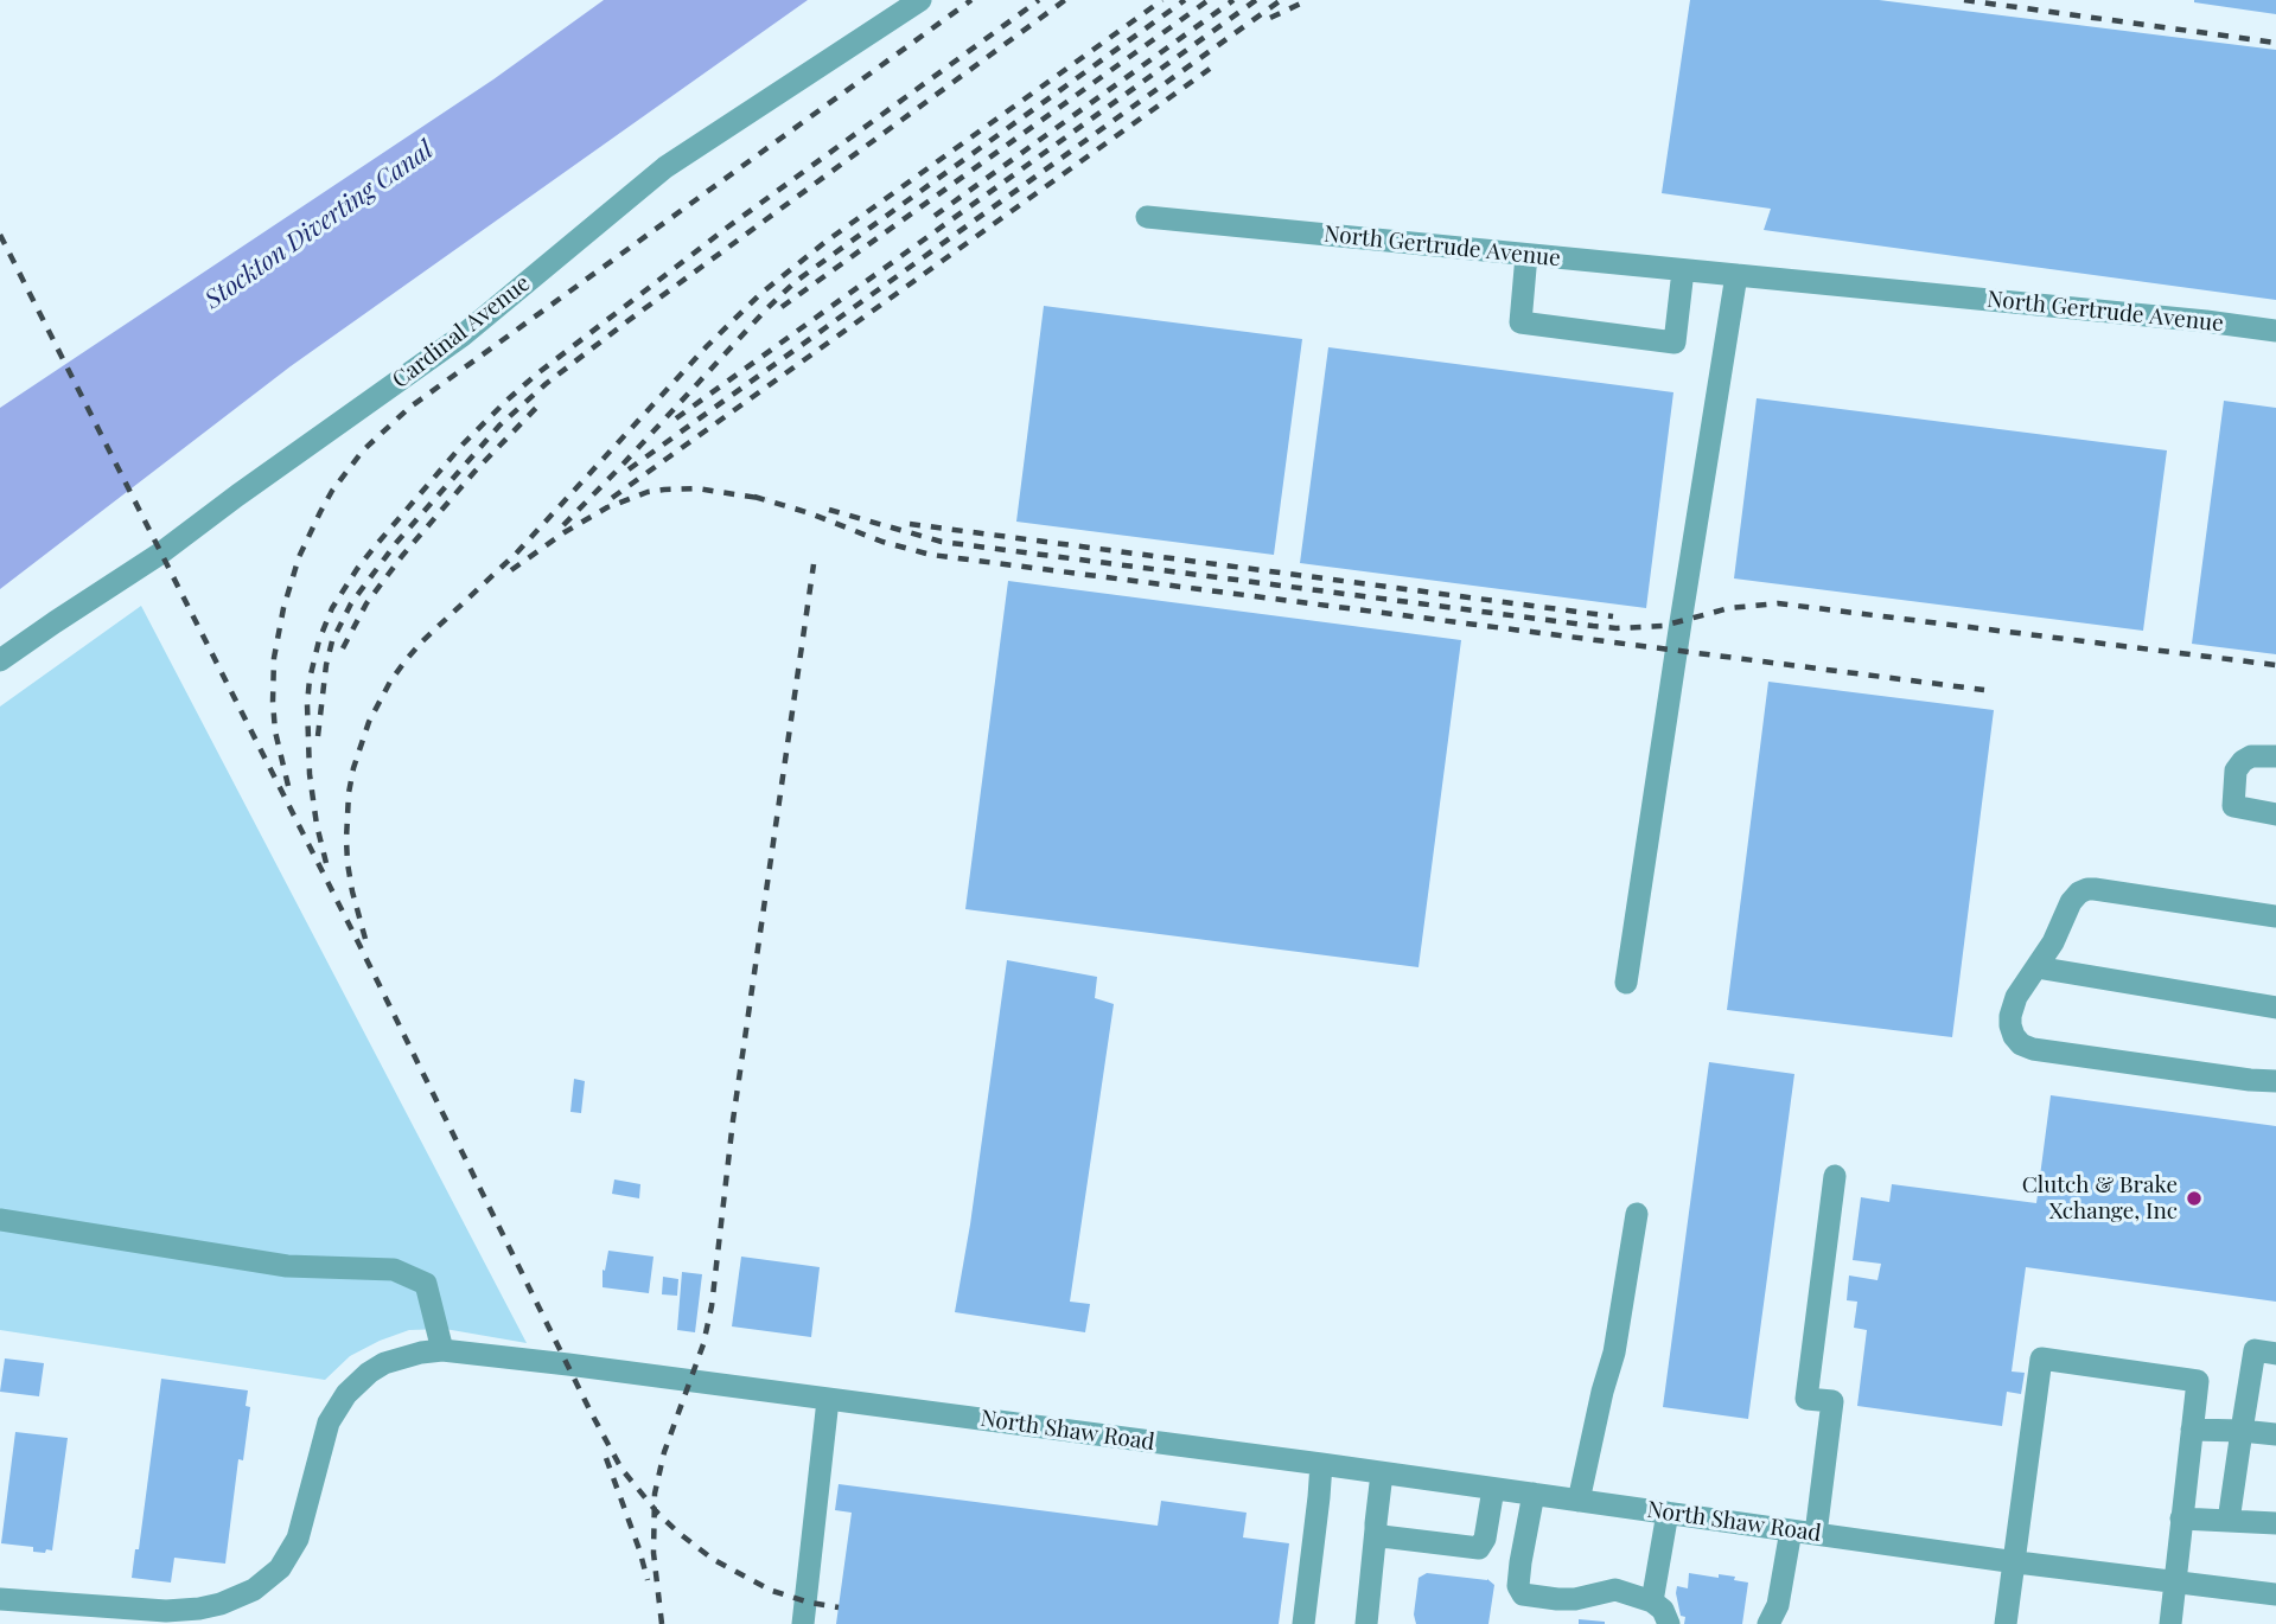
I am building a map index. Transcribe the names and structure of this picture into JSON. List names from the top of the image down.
{
  "streets": {
    "street": ["North Gertrude Avenue", "Cardinal Avenue", "North Shaw Road"]
  },
  "water": ["Stockton Diverting Canal"],
  "places": ["Clutch & Brake Xchange, Inc"]
}
